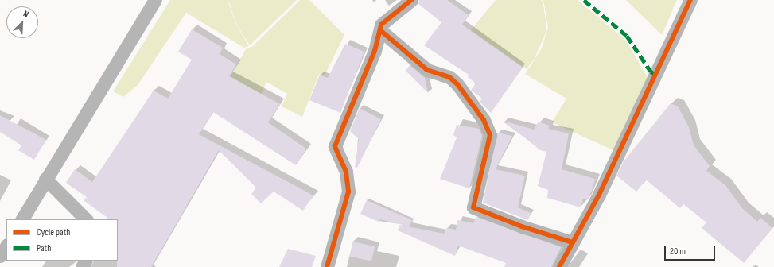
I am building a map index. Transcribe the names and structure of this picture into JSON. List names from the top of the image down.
{
  "legend": ["Cycle path", "Path"],
  "scale_bar": "20 m",
  "north": "top right"
}
